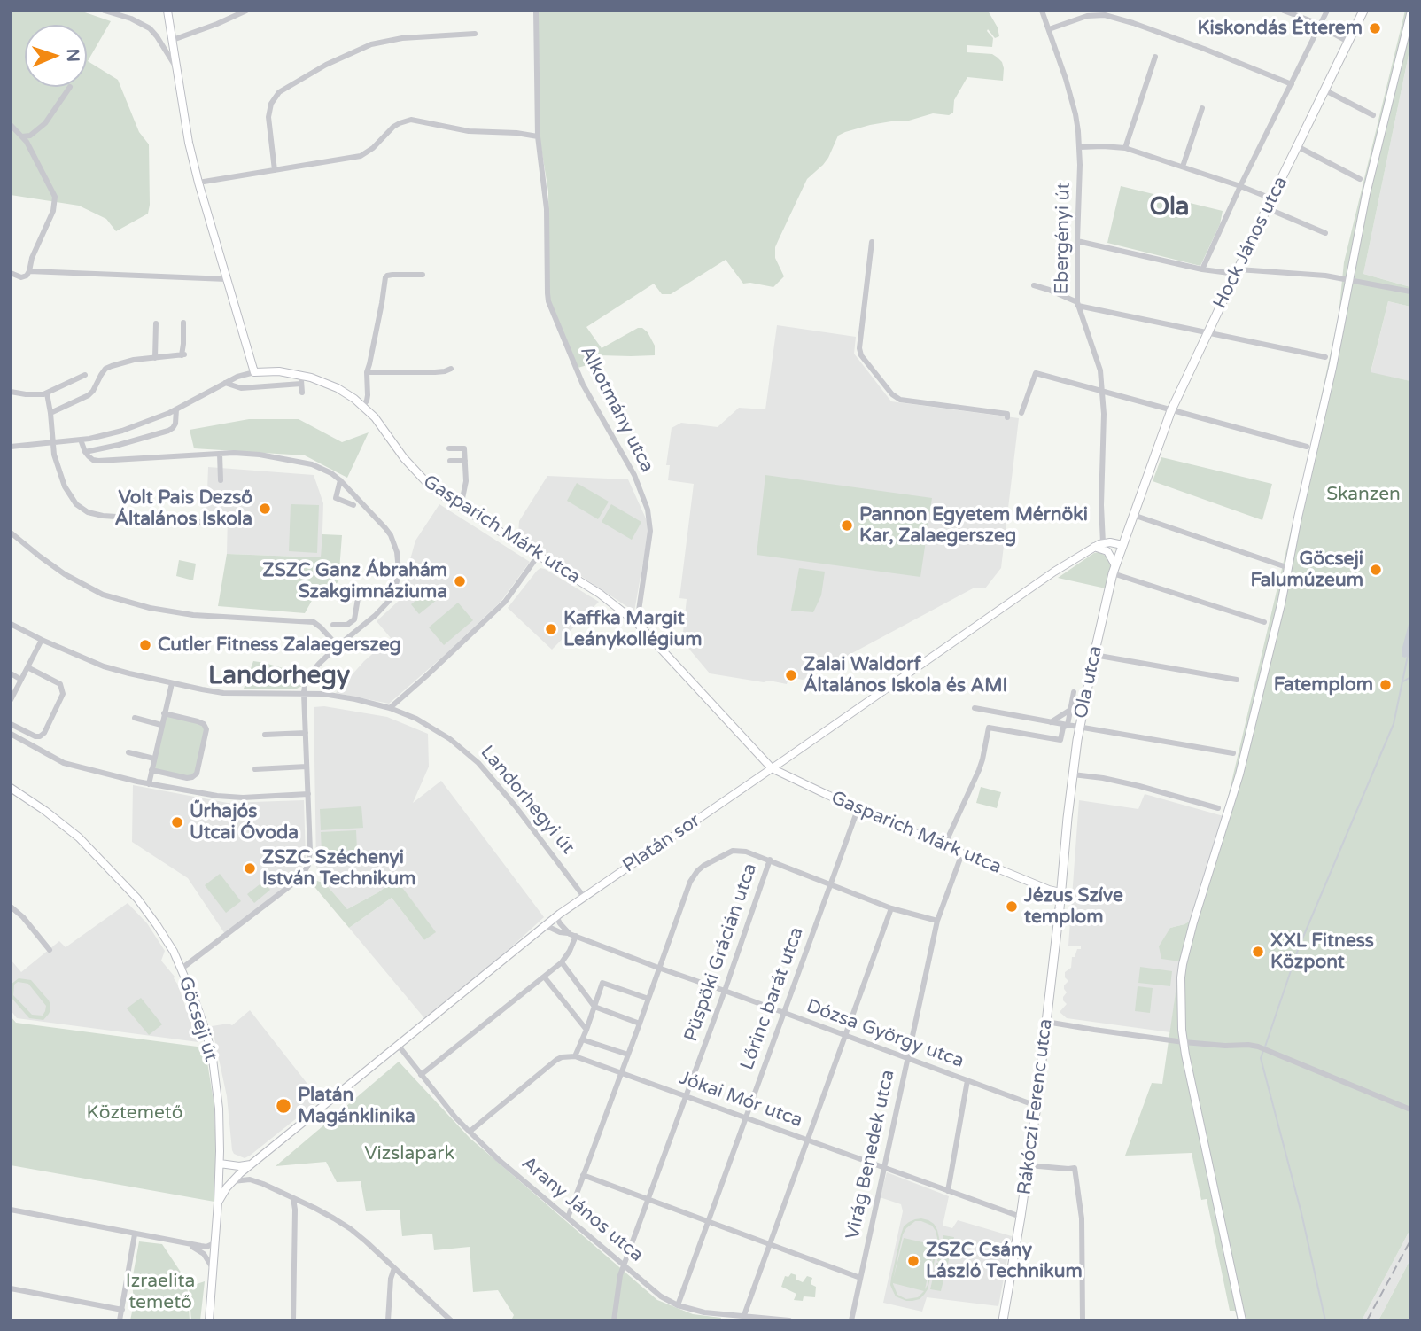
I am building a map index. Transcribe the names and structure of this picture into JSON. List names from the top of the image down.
{
  "streets": {
    "main road": ["Hock János utca", "Ola utca", "Rákóczi Ferenc utca"],
    "street": [
      "Ebergényi út",
      "Alkotmány utca",
      "Gasparich Márk utca",
      "Landorhegyi út",
      "Platán sor",
      "Püspöki Grácián utca",
      "Lőrinc barát utca",
      "Göcseji út",
      "Dózsa György utca",
      "Jókai Mór utca",
      "Virág Benedek utca",
      "Arany János utca"
    ]
  },
  "crossings": [
    ["Ebergényi út", "Platán sor"],
    ["Hock János utca", "Ola utca"],
    ["Alkotmány utca", "Gasparich Márk utca"],
    ["Gasparich Márk utca", "Ola utca"],
    ["Gasparich Márk utca", "Platán sor"],
    ["Gasparich Márk utca", "Lőrinc barát utca"],
    ["Gasparich Márk utca", "Rákóczi Ferenc utca"],
    ["Gasparich Márk utca", "Virág Benedek utca"],
    ["Ola utca", "Platán sor"],
    ["Ola utca", "Rákóczi Ferenc utca"],
    ["Landorhegyi út", "Platán sor"],
    ["Platán sor", "Göcseji út"],
    ["Platán sor", "Dózsa György utca"],
    ["Platán sor", "Arany János utca"],
    ["Püspöki Grácián utca", "Dózsa György utca"],
    ["Püspöki Grácián utca", "Jókai Mór utca"],
    ["Püspöki Grácián utca", "Arany János utca"],
    ["Lőrinc barát utca", "Dózsa György utca"],
    ["Lőrinc barát utca", "Jókai Mór utca"],
    ["Lőrinc barát utca", "Arany János utca"],
    ["Dózsa György utca", "Rákóczi Ferenc utca"],
    ["Dózsa György utca", "Virág Benedek utca"],
    ["Jókai Mór utca", "Rákóczi Ferenc utca"],
    ["Jókai Mór utca", "Virág Benedek utca"]
  ],
  "districts": ["Ola", "Landorhegy"],
  "parks": [
    "Skanzen",
    "Köztemető",
    "Vizslapark",
    "Izraelita temető"
  ],
  "places": [
    "Kiskondás Étterem",
    "Volt Pais Dezső Általános Iskola",
    "Pannon Egyetem Mérnöki Kar, Zalaegerszeg",
    "Göcseji Falumúzeum",
    "ZSZC Ganz Ábrahám Szakgimnáziuma",
    "Kaffka Margit Leánykollégium",
    "Cutler Fitness Zalaegerszeg",
    "Zalai Waldorf Általános Iskola és AMI",
    "Fatemplom",
    "Űrhajós Utcai Óvoda",
    "ZSZC Széchenyi István Technikum",
    "Jézus Szíve templom",
    "XXL Fitness Központ",
    "Platán Magánklinika",
    "ZSZC Csány László Technikum"
  ],
  "north": "right"
}
